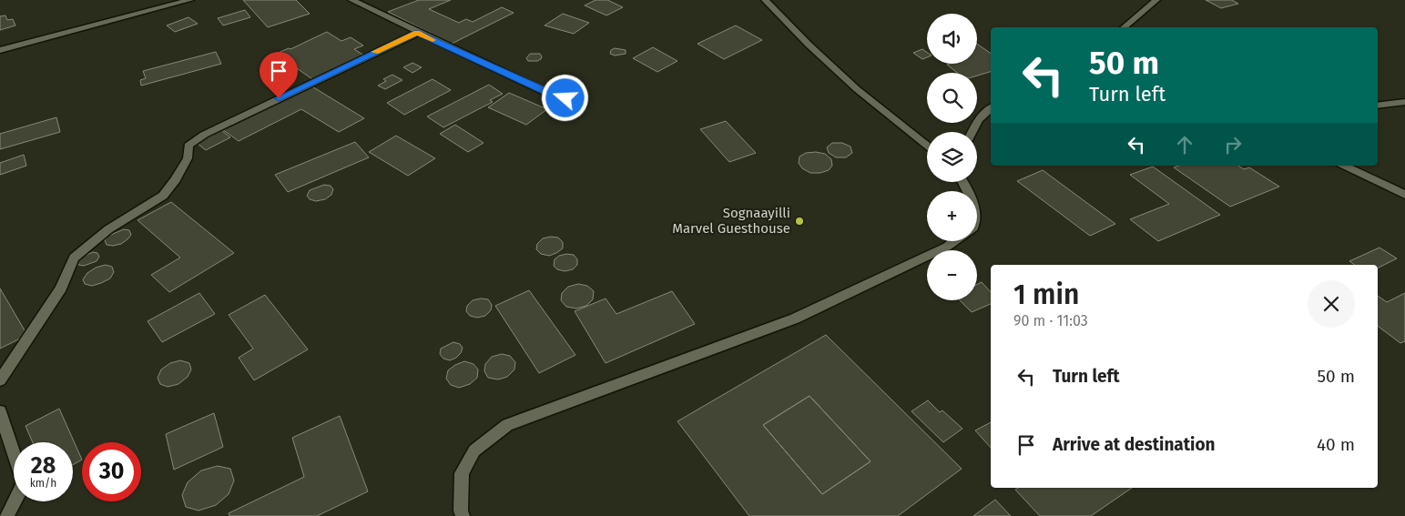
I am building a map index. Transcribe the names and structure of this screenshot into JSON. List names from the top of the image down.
{
  "places": ["Sognaayilli Marvel Guesthouse"],
  "page": {
    "map_buttons": ["+", "−"],
    "turn": ["50 m", "Turn left"],
    "heading": ["1 min", "90 m · 11:03"],
    "list": [
      {
        "name": "Turn left",
        "value": "50 m"
      },
      {
        "name": "Arrive at destination",
        "value": "40 m"
      }
    ],
    "speed": "28 km/h",
    "limit": "30"
  }
}
